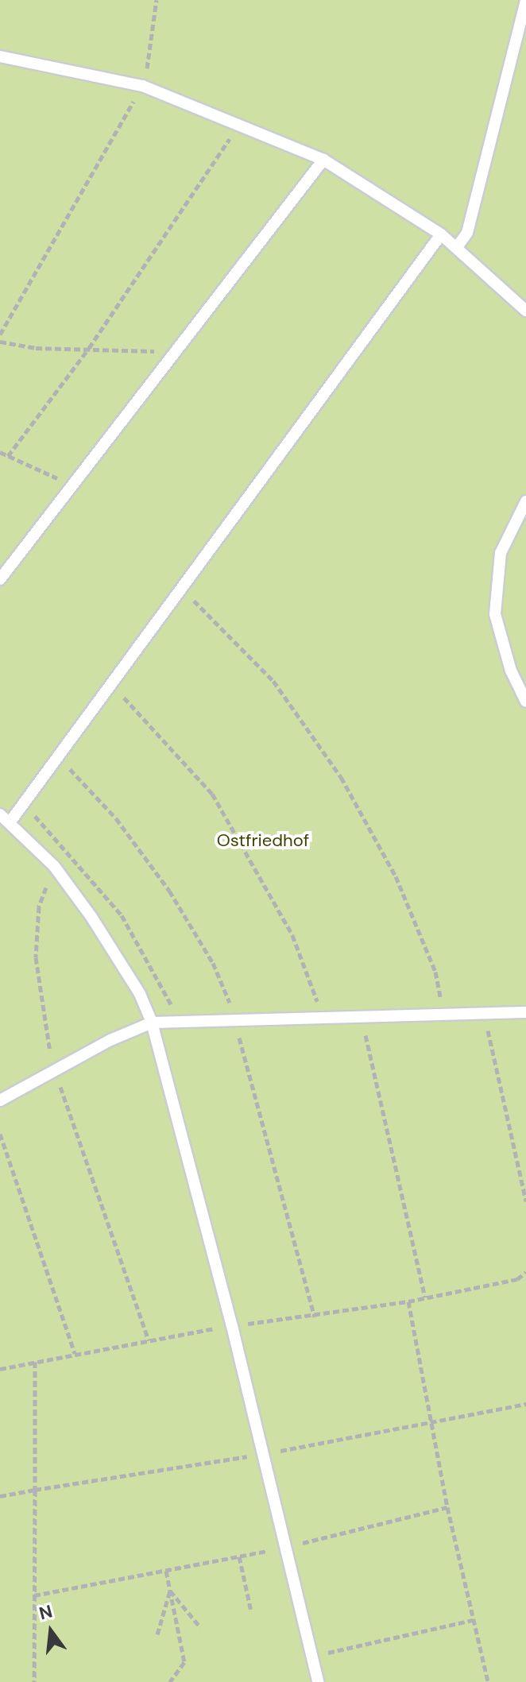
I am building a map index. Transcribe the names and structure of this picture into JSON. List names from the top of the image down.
{
  "parks": ["Ostfriedhof"],
  "north": "top"
}
